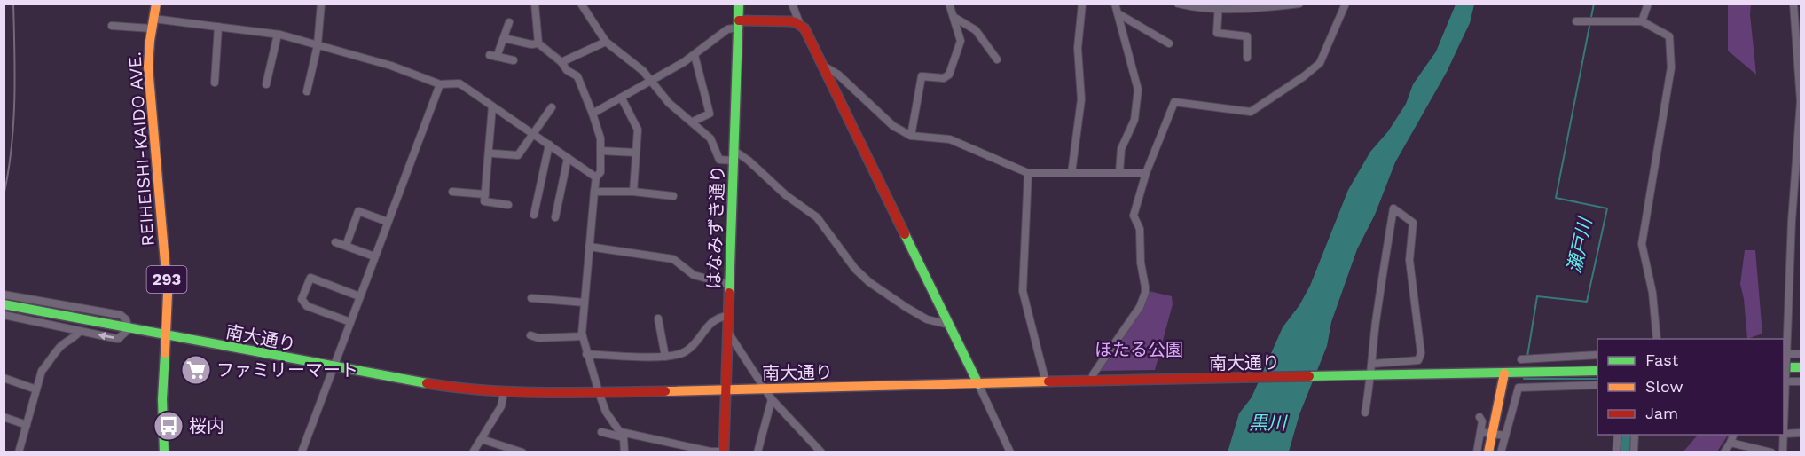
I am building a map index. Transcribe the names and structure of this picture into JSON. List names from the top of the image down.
{
  "streets": {
    "main road": [
      "REIHEISHI-KAIDO AVE.",
      "はなみずき通り",
      "293",
      "南大通り"
    ]
  },
  "crossings": [
    ["REIHEISHI-KAIDO AVE.", "南大通り"],
    ["はなみずき通り", "南大通り"]
  ],
  "water": ["瀬戸川", "黒川"],
  "parks": ["ほたる公園"],
  "places": {
    "supermarket": ["ファミリーマート"],
    "bus stop": ["桜内"]
  },
  "legend": ["Fast", "Slow", "Jam"]
}
